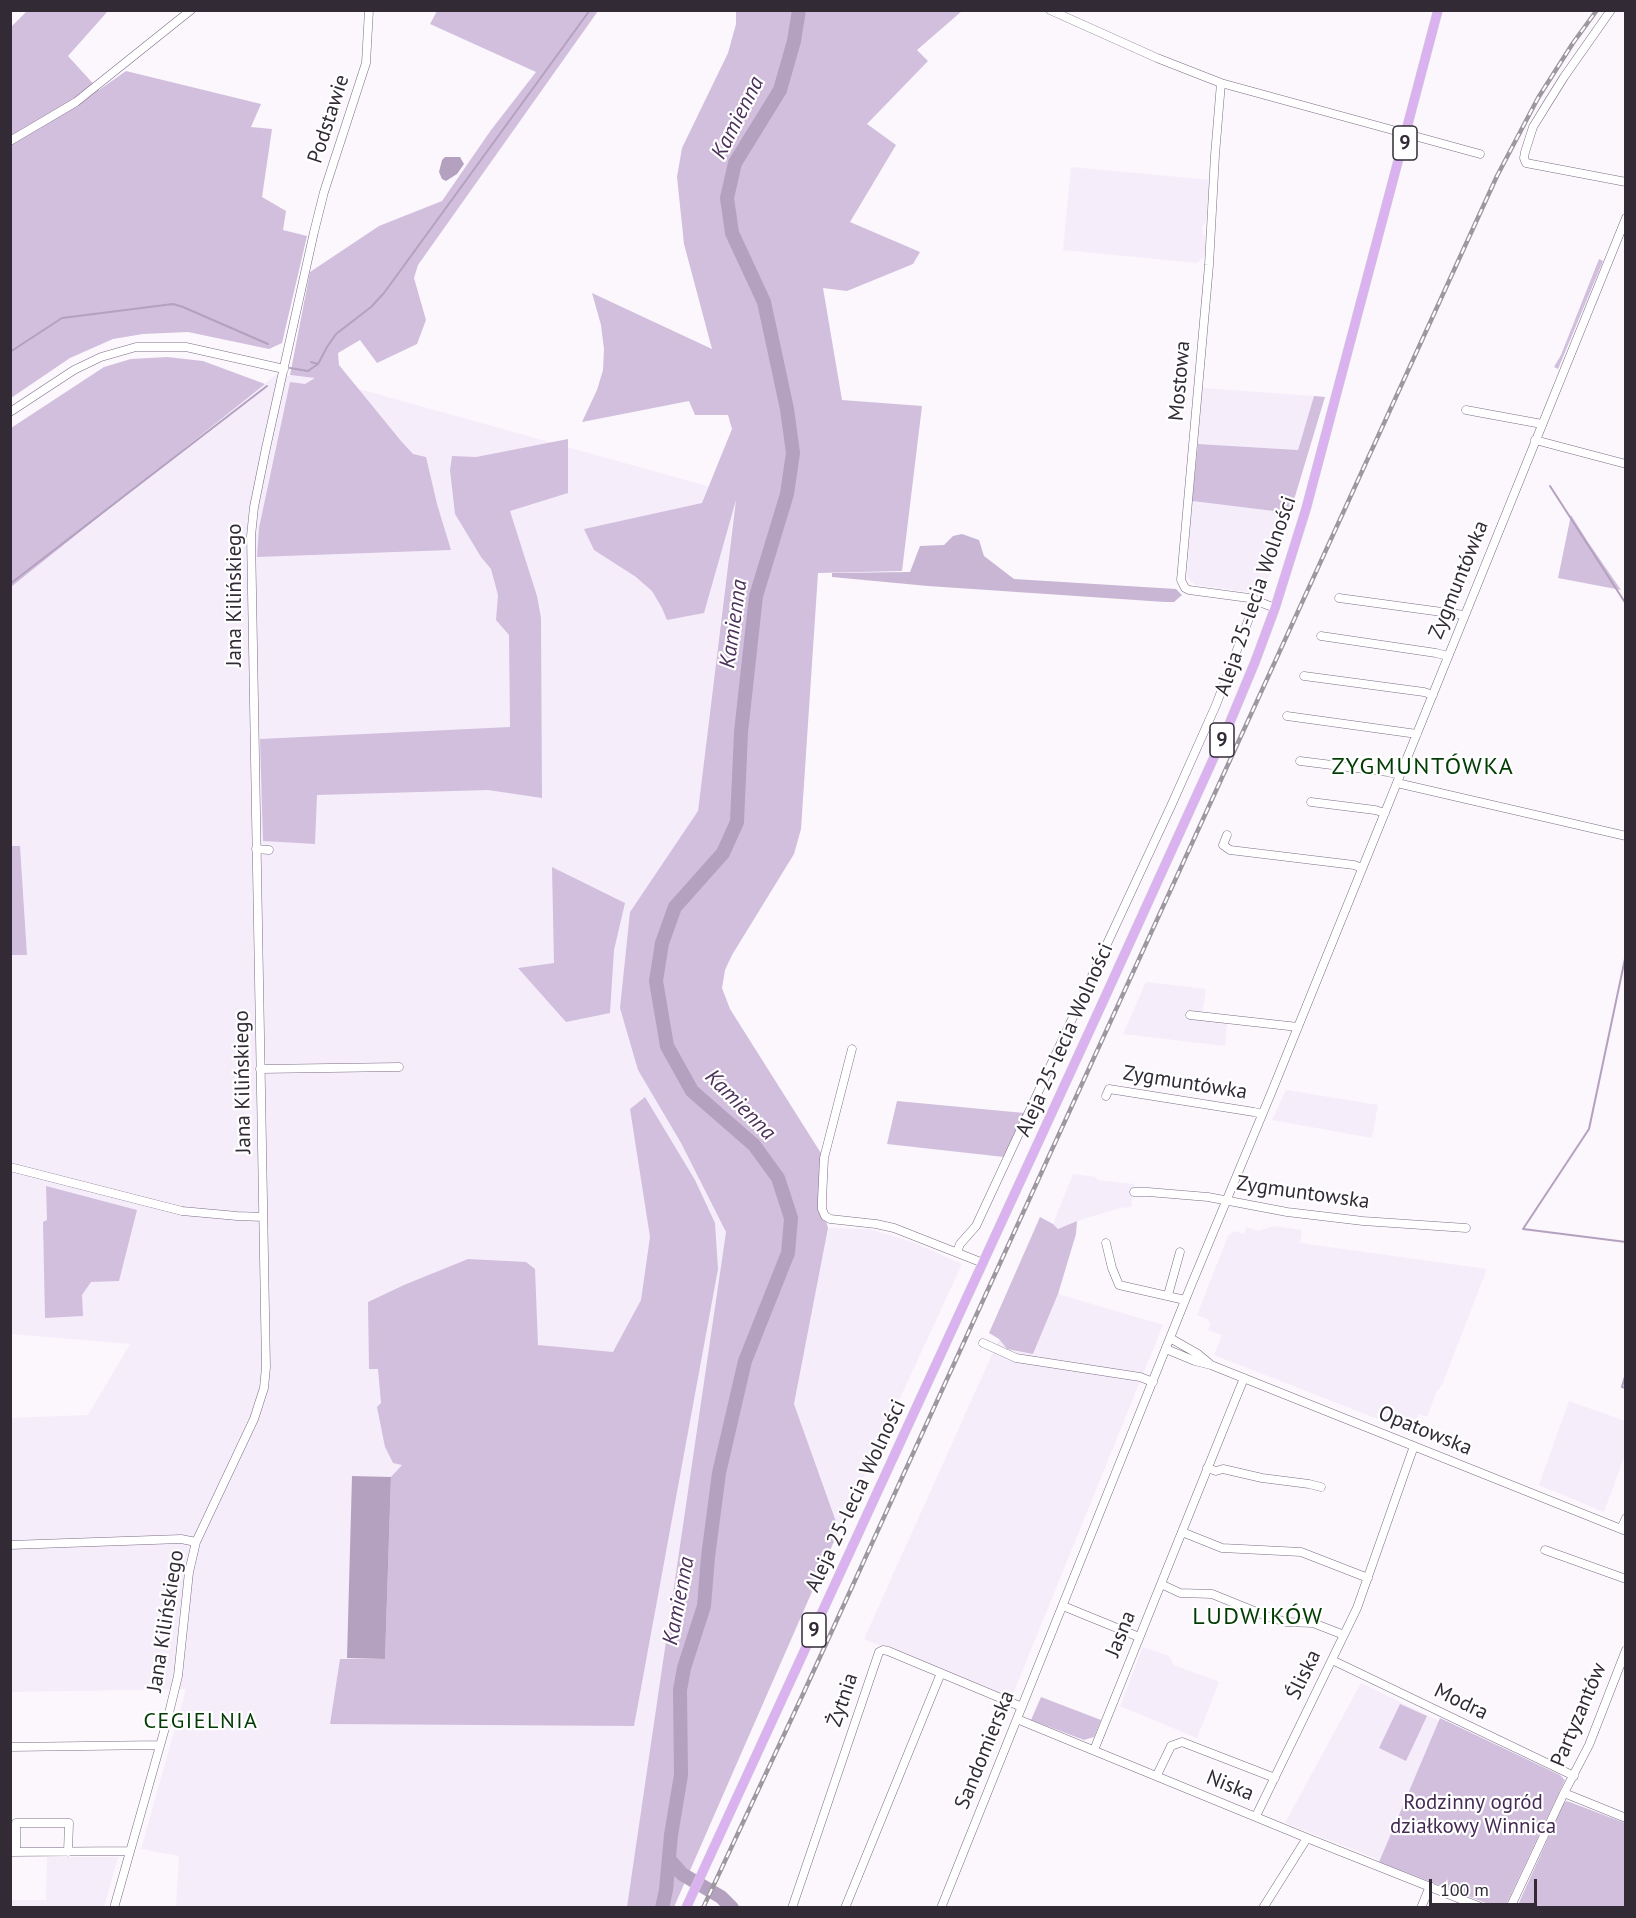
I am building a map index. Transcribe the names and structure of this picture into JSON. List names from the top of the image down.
{
  "streets": {
    "main road": ["9", "Aleja 25-lecia Wolności"],
    "street": [
      "Podstawie",
      "Mostowa",
      "Zygmuntówka",
      "Jana Kilińskiego",
      "Zygmuntowska",
      "Opatowska",
      "Jasna",
      "Śliska",
      "Żytnia",
      "Modra",
      "Partyzantów",
      "Sandomierska",
      "Niska"
    ]
  },
  "crossings": [
    ["Podstawie", "Jana Kilińskiego"],
    ["Mostowa", "Aleja 25-lecia Wolności"],
    ["Zygmuntówka", "Zygmuntowska"],
    ["Zygmuntówka", "Opatowska"],
    ["Zygmuntówka", "Sandomierska"],
    ["Opatowska", "Jasna"],
    ["Opatowska", "Śliska"],
    ["Opatowska", "Sandomierska"],
    ["Jasna", "Niska"],
    ["Śliska", "Modra"],
    ["Śliska", "Niska"],
    ["Żytnia", "Sandomierska"],
    ["Modra", "Partyzantów"],
    ["Sandomierska", "Niska"]
  ],
  "districts": ["ZYGMUNTÓWKA", "LUDWIKÓW", "CEGIELNIA"],
  "water": ["Kamienna"],
  "parks": ["Rodzinny ogród działkowy Winnica"],
  "scale_bar": "100 m"
}
